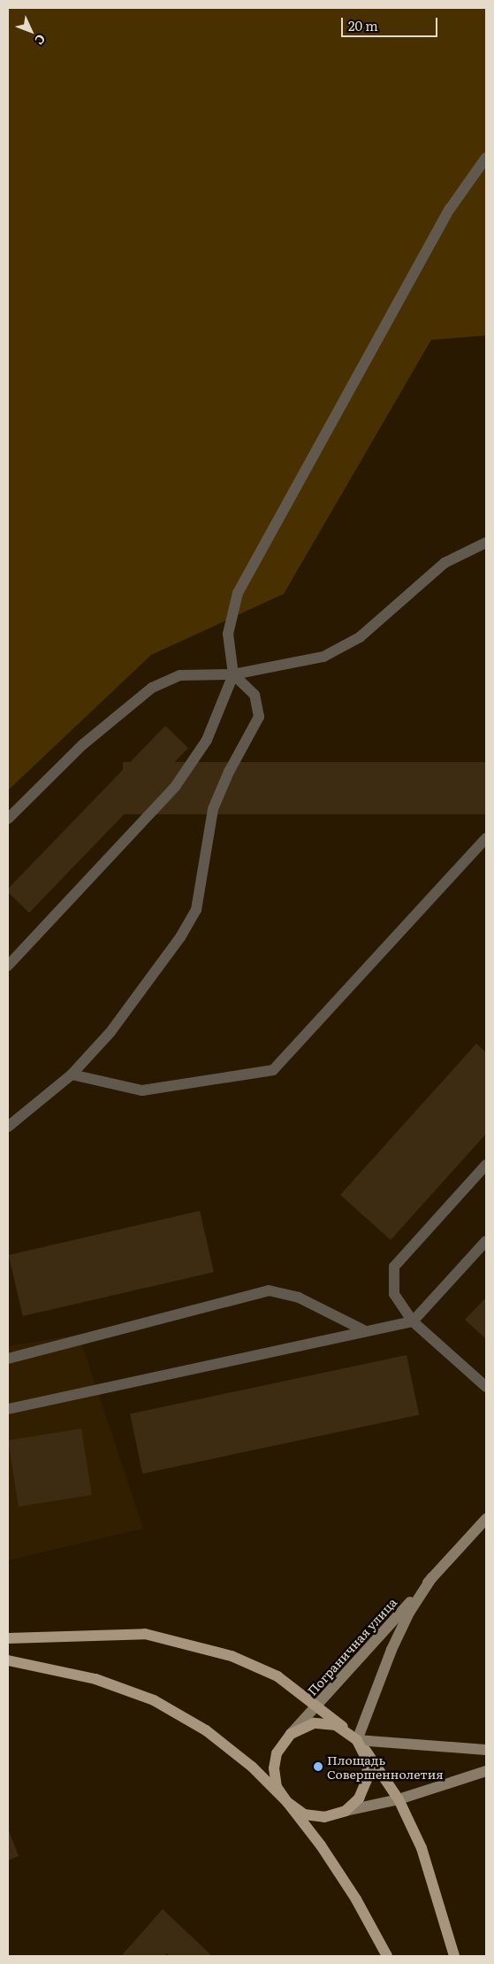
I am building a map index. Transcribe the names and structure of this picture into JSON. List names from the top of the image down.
{
  "streets": {
    "main road": ["Пограничная улица"]
  },
  "places": ["Площадь Совершеннолетия"],
  "scale_bar": "20 m",
  "north": "bottom right"
}
